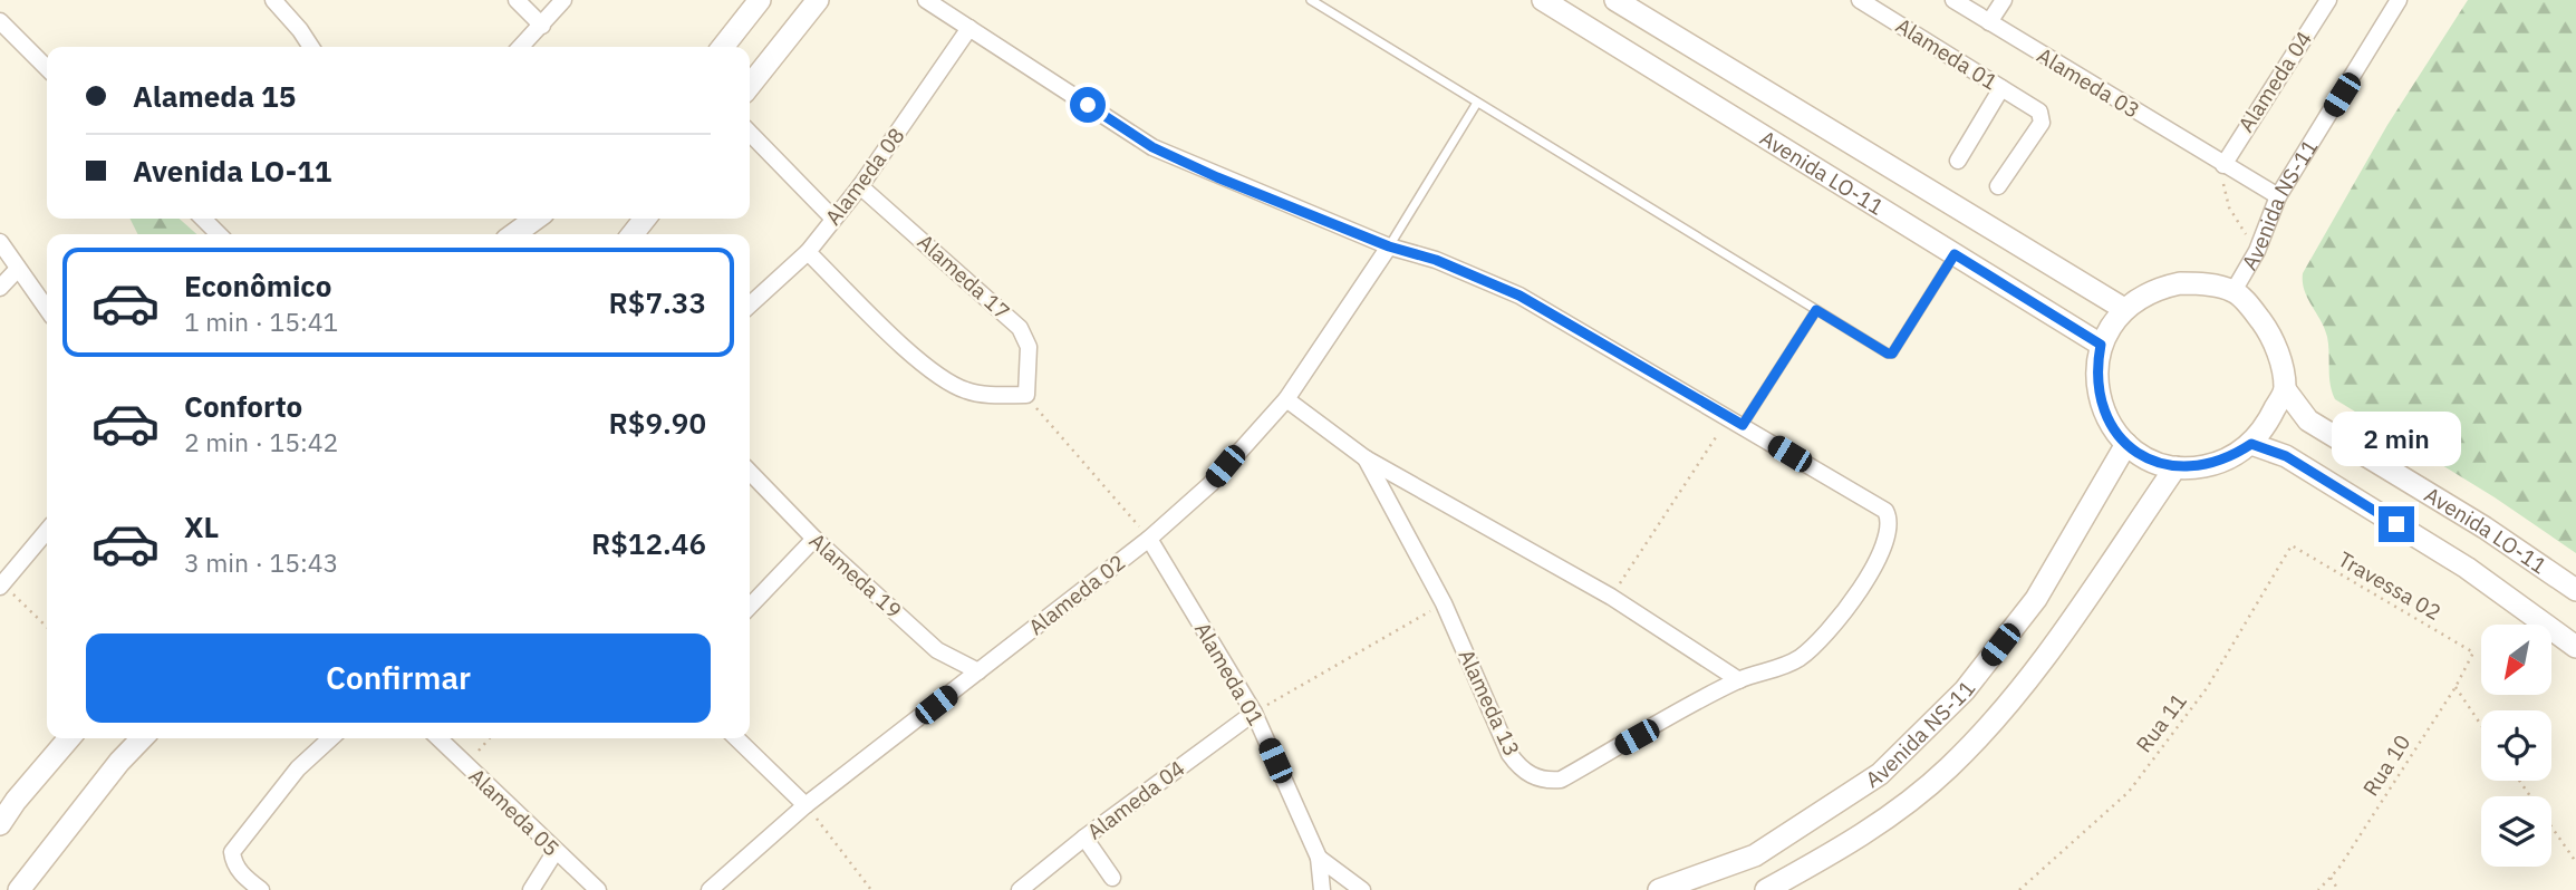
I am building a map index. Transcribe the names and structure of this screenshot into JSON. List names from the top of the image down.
{
  "streets": {
    "street": [
      "Alameda 01",
      "Alameda 04",
      "Alameda 03",
      "Avenida LO-11",
      "Alameda 08",
      "Avenida NS-11",
      "Alameda 17",
      "Alameda 19",
      "Alameda 02",
      "Alameda 13",
      "Alameda 05"
    ],
    "path": ["Travessa 02", "Rua 11", "Rua 10"]
  },
  "crossings": [
    ["Alameda 01", "Alameda 04"],
    ["Alameda 01", "Alameda 02"],
    ["Alameda 04", "Alameda 03"],
    ["Alameda 03", "Avenida NS-11"],
    ["Avenida LO-11", "Avenida NS-11"],
    ["Alameda 08", "Alameda 17"],
    ["Alameda 19", "Alameda 02"],
    ["Travessa 02", "Rua 11"],
    ["Travessa 02", "Rua 10"],
    ["Alameda 02", "Alameda 13"]
  ],
  "north": "bottom left",
  "page": {
    "banner": ["Alameda 15", "Avenida LO-11"],
    "list": [
      {
        "name": "Econômico",
        "note": "1 min · 15:41",
        "value": "R$7.33"
      },
      {
        "name": "Conforto",
        "note": "2 min · 15:42",
        "value": "R$9.90"
      },
      {
        "name": "XL",
        "note": "3 min · 15:43",
        "value": "R$12.46"
      }
    ],
    "bubble": "2 min",
    "buttons": "Confirmar"
  }
}
